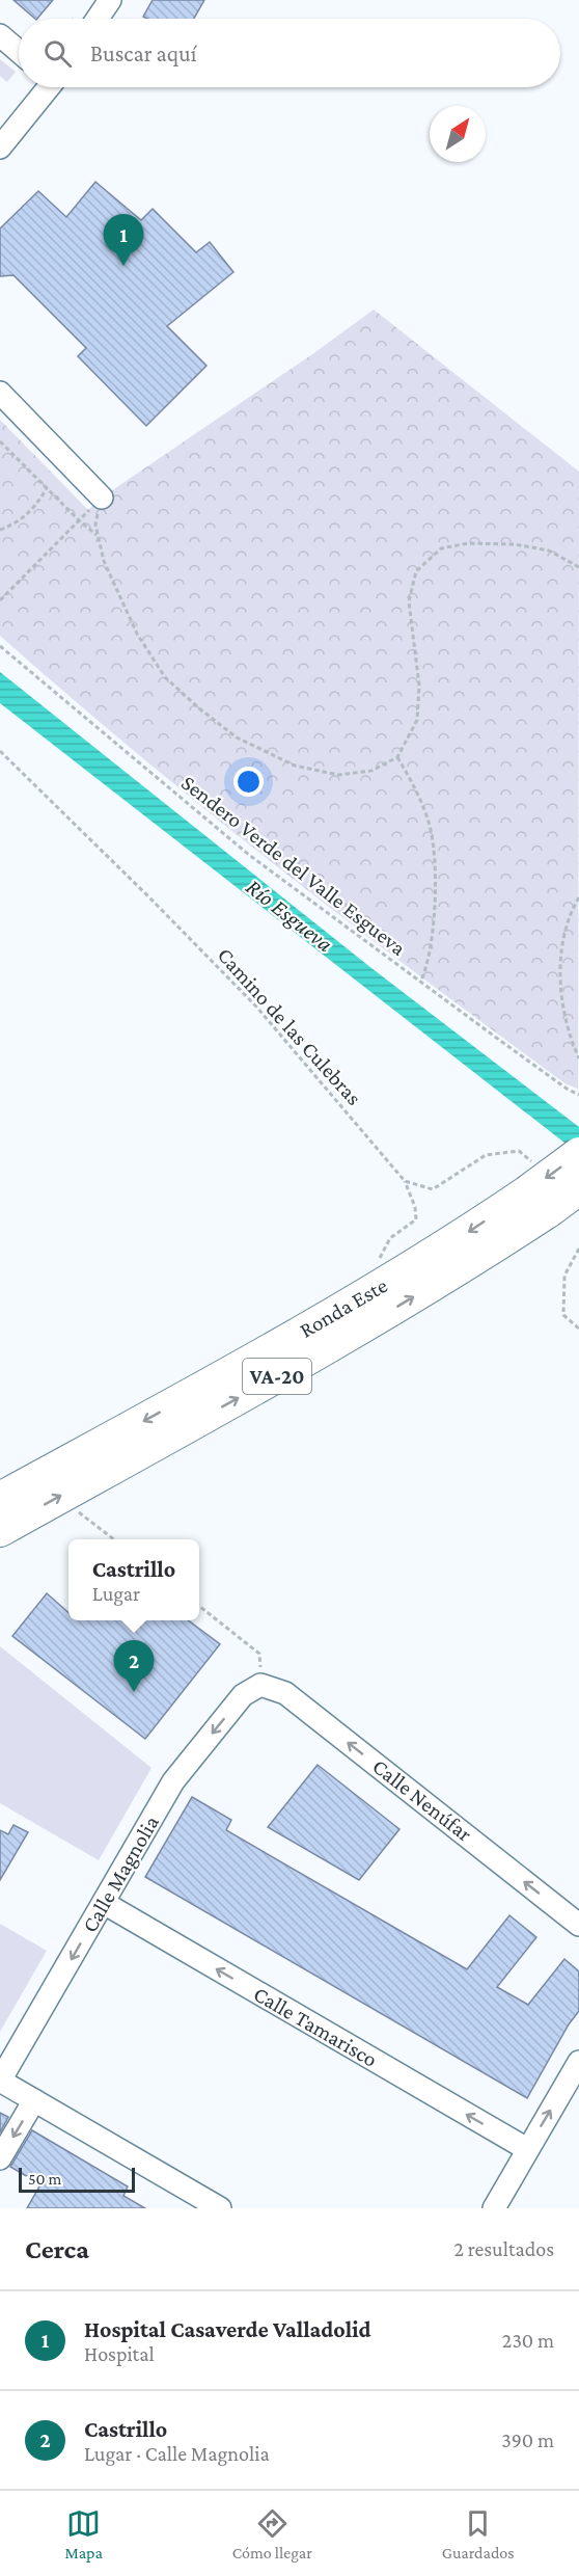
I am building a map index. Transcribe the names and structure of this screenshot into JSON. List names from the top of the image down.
{
  "streets": {
    "highway": ["Ronda Este", "VA-20"],
    "street": ["Calle Nenúfar", "Calle Magnolia", "Calle Tamarisco"],
    "path": ["Sendero Verde del Valle Esgueva", "Camino de las Culebras"]
  },
  "crossings": [
    ["Calle Nenúfar", "Calle Magnolia"],
    ["Calle Magnolia", "Calle Tamarisco"]
  ],
  "one_way": ["Calle Nenúfar", "Calle Magnolia", "Calle Tamarisco"],
  "water": ["Río Esgueva"],
  "scale_bar": "50 m",
  "north": "top right",
  "page": {
    "search": "Buscar aquí",
    "pins": ["1", "2"],
    "popup": ["Castrillo", "Lugar"],
    "scale": "50 m",
    "heading": ["Cerca", "2 resultados"],
    "list": [
      {
        "mark": "1",
        "name": "Hospital Casaverde Valladolid",
        "note": "Hospital",
        "value": "230 m"
      },
      {
        "mark": "2",
        "name": "Castrillo",
        "note": "Lugar · Calle Magnolia",
        "value": "390 m"
      }
    ],
    "nav": ["Mapa", "Cómo llegar", "Guardados"]
  }
}
